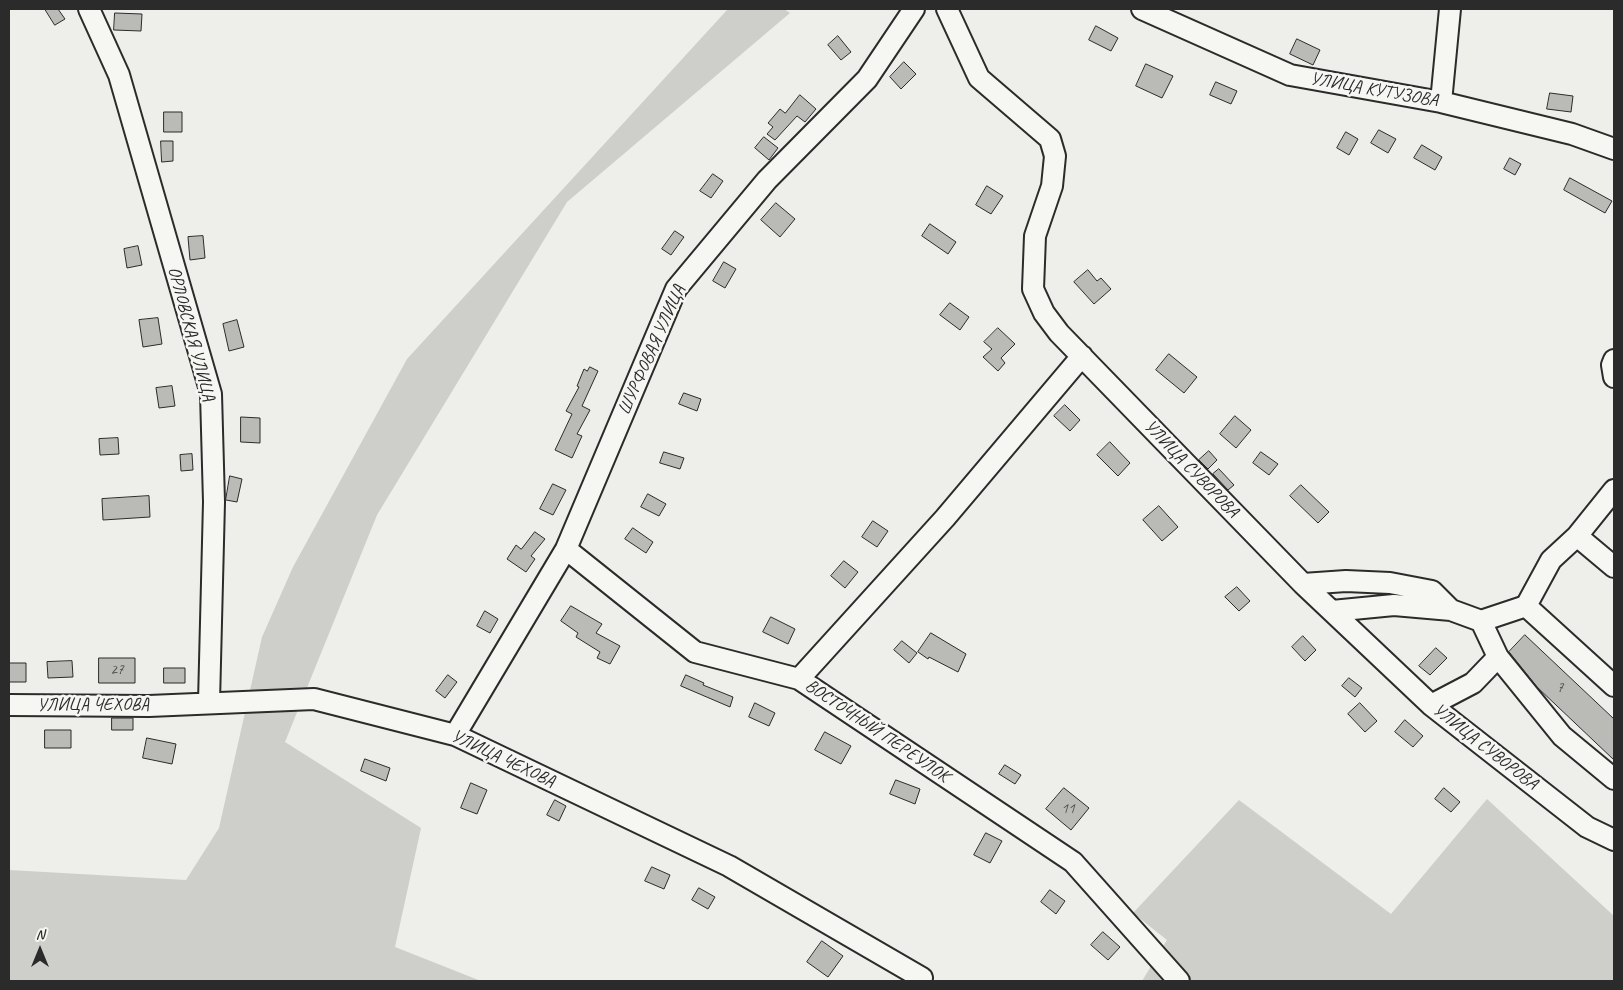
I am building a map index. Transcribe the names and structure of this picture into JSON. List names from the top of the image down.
{
  "streets": {
    "street": [
      "УЛИЦА КУТУЗОВА",
      "ОРЛОВСКАЯ УЛИЦА",
      "ШУРФОВАЯ УЛИЦА",
      "УЛИЦА СУВОРОВА",
      "УЛИЦА ЧЕХОВА",
      "ВОСТОЧНЫЙ ПЕРЕУЛОК"
    ]
  },
  "crossings": [
    ["ОРЛОВСКАЯ УЛИЦА", "УЛИЦА ЧЕХОВА"],
    ["ШУРФОВАЯ УЛИЦА", "УЛИЦА ЧЕХОВА"],
    ["ШУРФОВАЯ УЛИЦА", "ВОСТОЧНЫЙ ПЕРЕУЛОК"]
  ],
  "house_numbers": ["27", "7", "11"],
  "north": "top"
}
